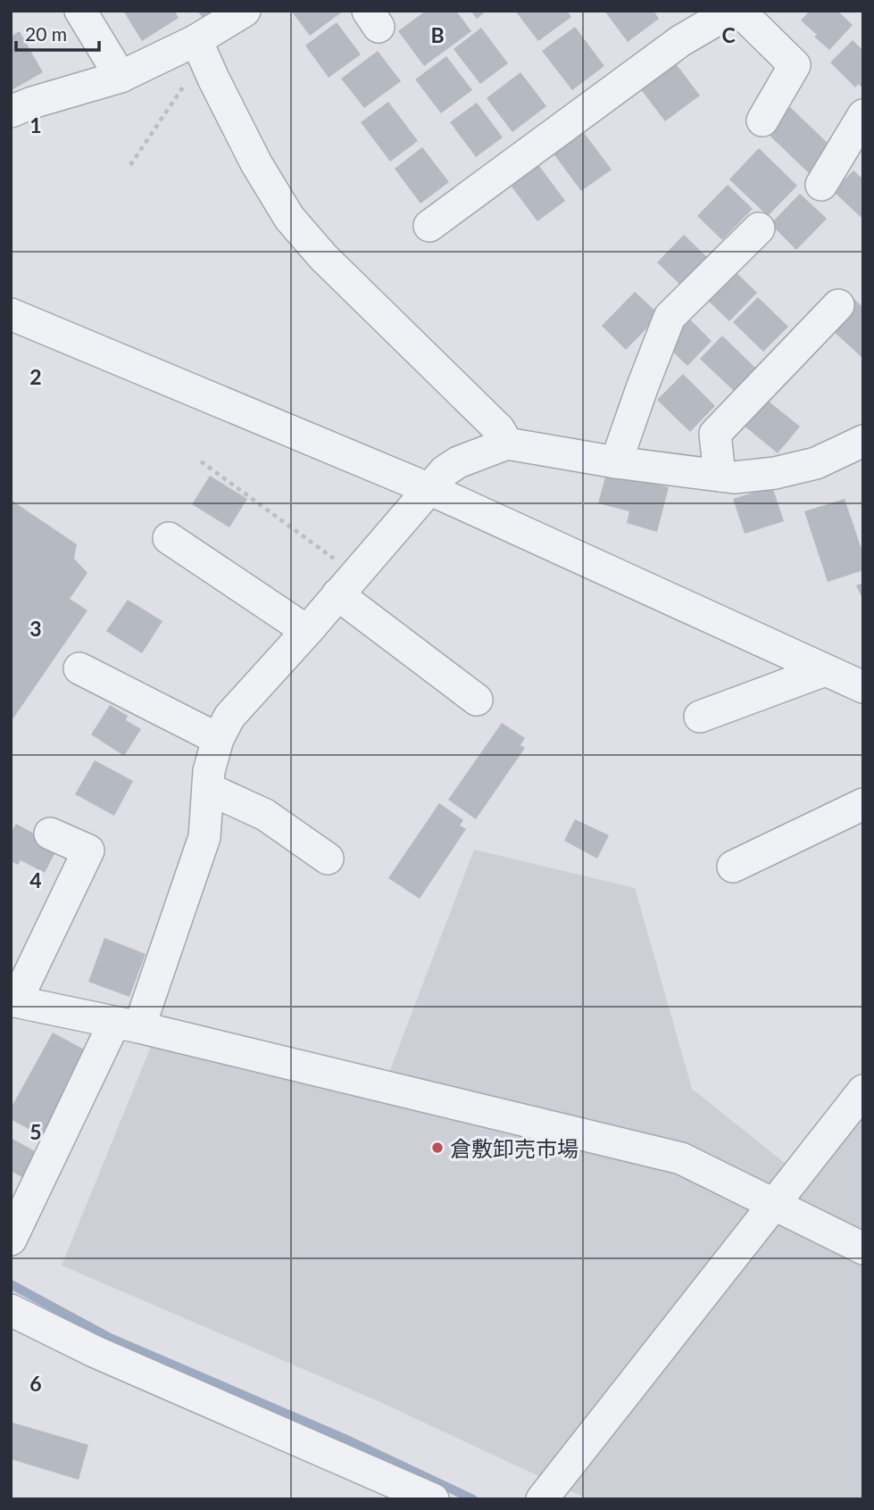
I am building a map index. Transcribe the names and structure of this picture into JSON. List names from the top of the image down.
{
  "places": ["倉敷卸売市場"],
  "scale_bar": "20 m",
  "grid": {
    "columns": ["B", "C"],
    "rows": [
      "1",
      "2",
      "3",
      "4",
      "5",
      "6"
    ]
  }
}
